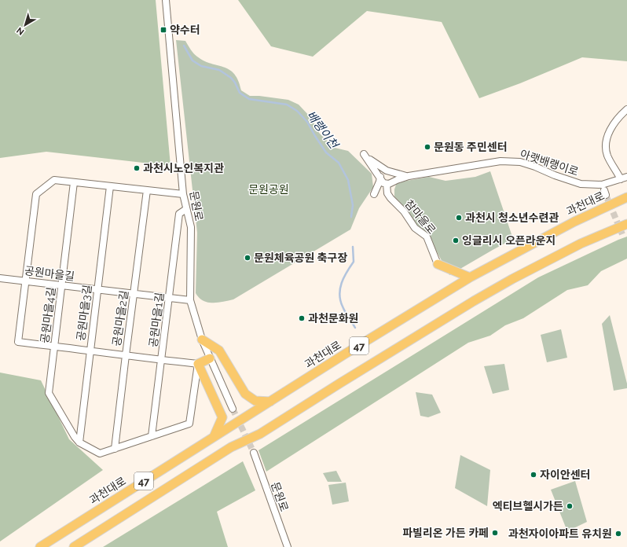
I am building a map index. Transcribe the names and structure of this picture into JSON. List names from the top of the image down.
{
  "streets": {
    "highway": ["과천대로", "47"],
    "street": [
      "아랫배랭이로",
      "문원로",
      "참마을로",
      "공원마을길",
      "공원마을3길",
      "공원마을4길",
      "공원마을2길",
      "공원마을1길"
    ]
  },
  "crossings": [
    ["아랫배랭이로", "참마을로"],
    ["문원로", "공원마을길"],
    ["문원로", "공원마을1길"],
    ["공원마을길", "공원마을3길"],
    ["공원마을길", "공원마을4길"],
    ["공원마을길", "공원마을2길"],
    ["공원마을길", "공원마을1길"],
    ["공원마을3길", "공원마을4길"]
  ],
  "water": ["배랭이천"],
  "parks": ["문원공원"],
  "places": {
    "transit": ["약수터"],
    "other": [
      "문원동 주민센터",
      "과천시노인복지관",
      "과천시 청소년수련관",
      "잉글리시 오픈라운지",
      "문원체육공원 축구장",
      "과천문화원",
      "자이안센터",
      "엑티브헬시가든",
      "파빌리온 가든 카페",
      "과천자이아파트 유치원"
    ]
  },
  "north": "bottom left"
}
